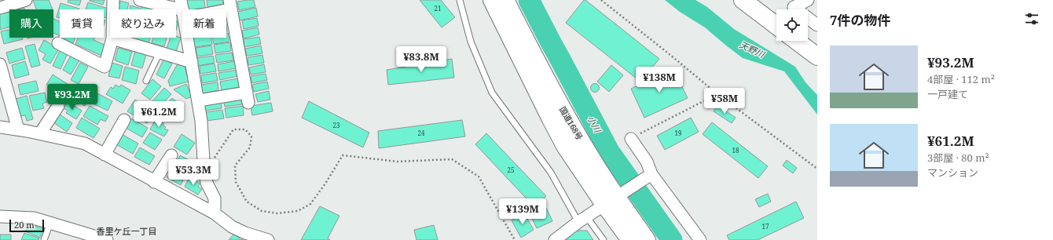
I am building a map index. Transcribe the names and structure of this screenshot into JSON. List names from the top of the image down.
{
  "streets": {
    "highway": ["国道168号"]
  },
  "districts": ["香里ケ丘一丁目"],
  "water": ["天野川", "小川"],
  "house_numbers": [
    "21",
    "23",
    "24",
    "19",
    "18",
    "25",
    "17"
  ],
  "scale_bar": "20 m",
  "page": {
    "heading": "7件の物件",
    "chip": [
      "購入",
      "賃貸",
      "絞り込み",
      "新着"
    ],
    "list": [
      {
        "name": "¥93.2M",
        "note": "4部屋 · 112 m² · 一戸建て"
      },
      {
        "name": "¥61.2M",
        "note": "3部屋 · 80 m² · マンション"
      }
    ],
    "price": [
      "¥83.8M",
      "¥138M",
      "¥93.2M",
      "¥58M",
      "¥61.2M",
      "¥53.3M",
      "¥139M"
    ],
    "scale": "20 m"
  }
}
